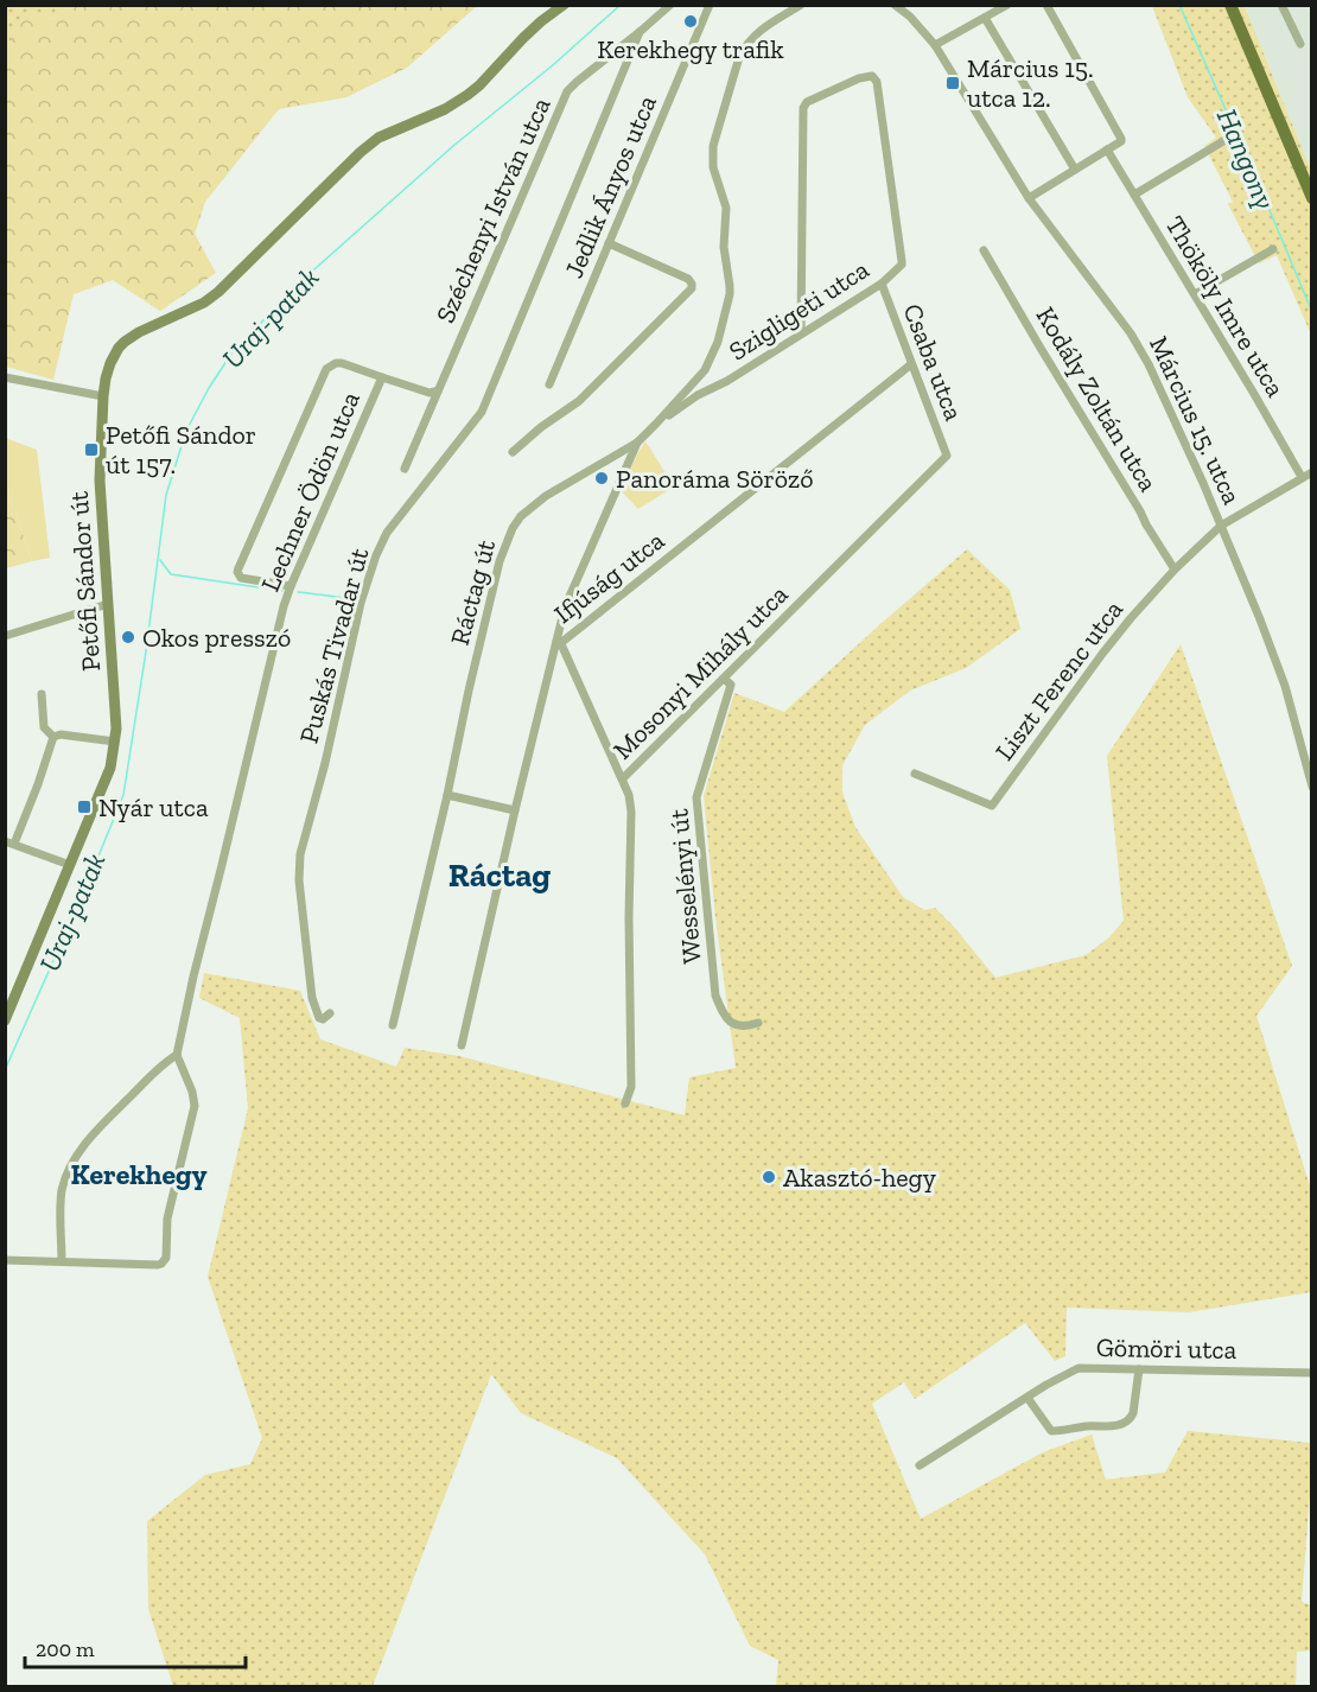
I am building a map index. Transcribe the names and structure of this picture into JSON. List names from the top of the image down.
{
  "streets": {
    "street": [
      "Jedlik Ányos utca",
      "Széchenyi István utca",
      "Thököly Imre utca",
      "Szigligeti utca",
      "Csaba utca",
      "Kodály Zoltán utca",
      "Március 15. utca",
      "Lechner Ödön utca",
      "Ifjúság utca",
      "Petőfi Sándor út",
      "Ráctag út",
      "Puskás Tivadar út",
      "Mosonyi Mihály utca",
      "Liszt Ferenc utca",
      "Wesselényi út",
      "Gömöri utca"
    ]
  },
  "crossings": [
    ["Széchenyi István utca", "Lechner Ödön utca"],
    ["Széchenyi István utca", "Puskás Tivadar út"],
    ["Thököly Imre utca", "Liszt Ferenc utca"],
    ["Szigligeti utca", "Csaba utca"],
    ["Csaba utca", "Ifjúság utca"],
    ["Csaba utca", "Mosonyi Mihály utca"],
    ["Kodály Zoltán utca", "Liszt Ferenc utca"],
    ["Március 15. utca", "Liszt Ferenc utca"],
    ["Mosonyi Mihály utca", "Wesselényi út"]
  ],
  "districts": ["Ráctag", "Kerekhegy"],
  "water": ["Hangony", "Uraj-patak"],
  "places": {
    "other": [
      "Kerekhegy trafik",
      "Panoráma Söröző",
      "Okos presszó",
      "Akasztó-hegy"
    ],
    "transit": ["Március 15. utca 12.", "Petőfi Sándor út 157.", "Nyár utca"]
  },
  "scale_bar": "200 m"
}
